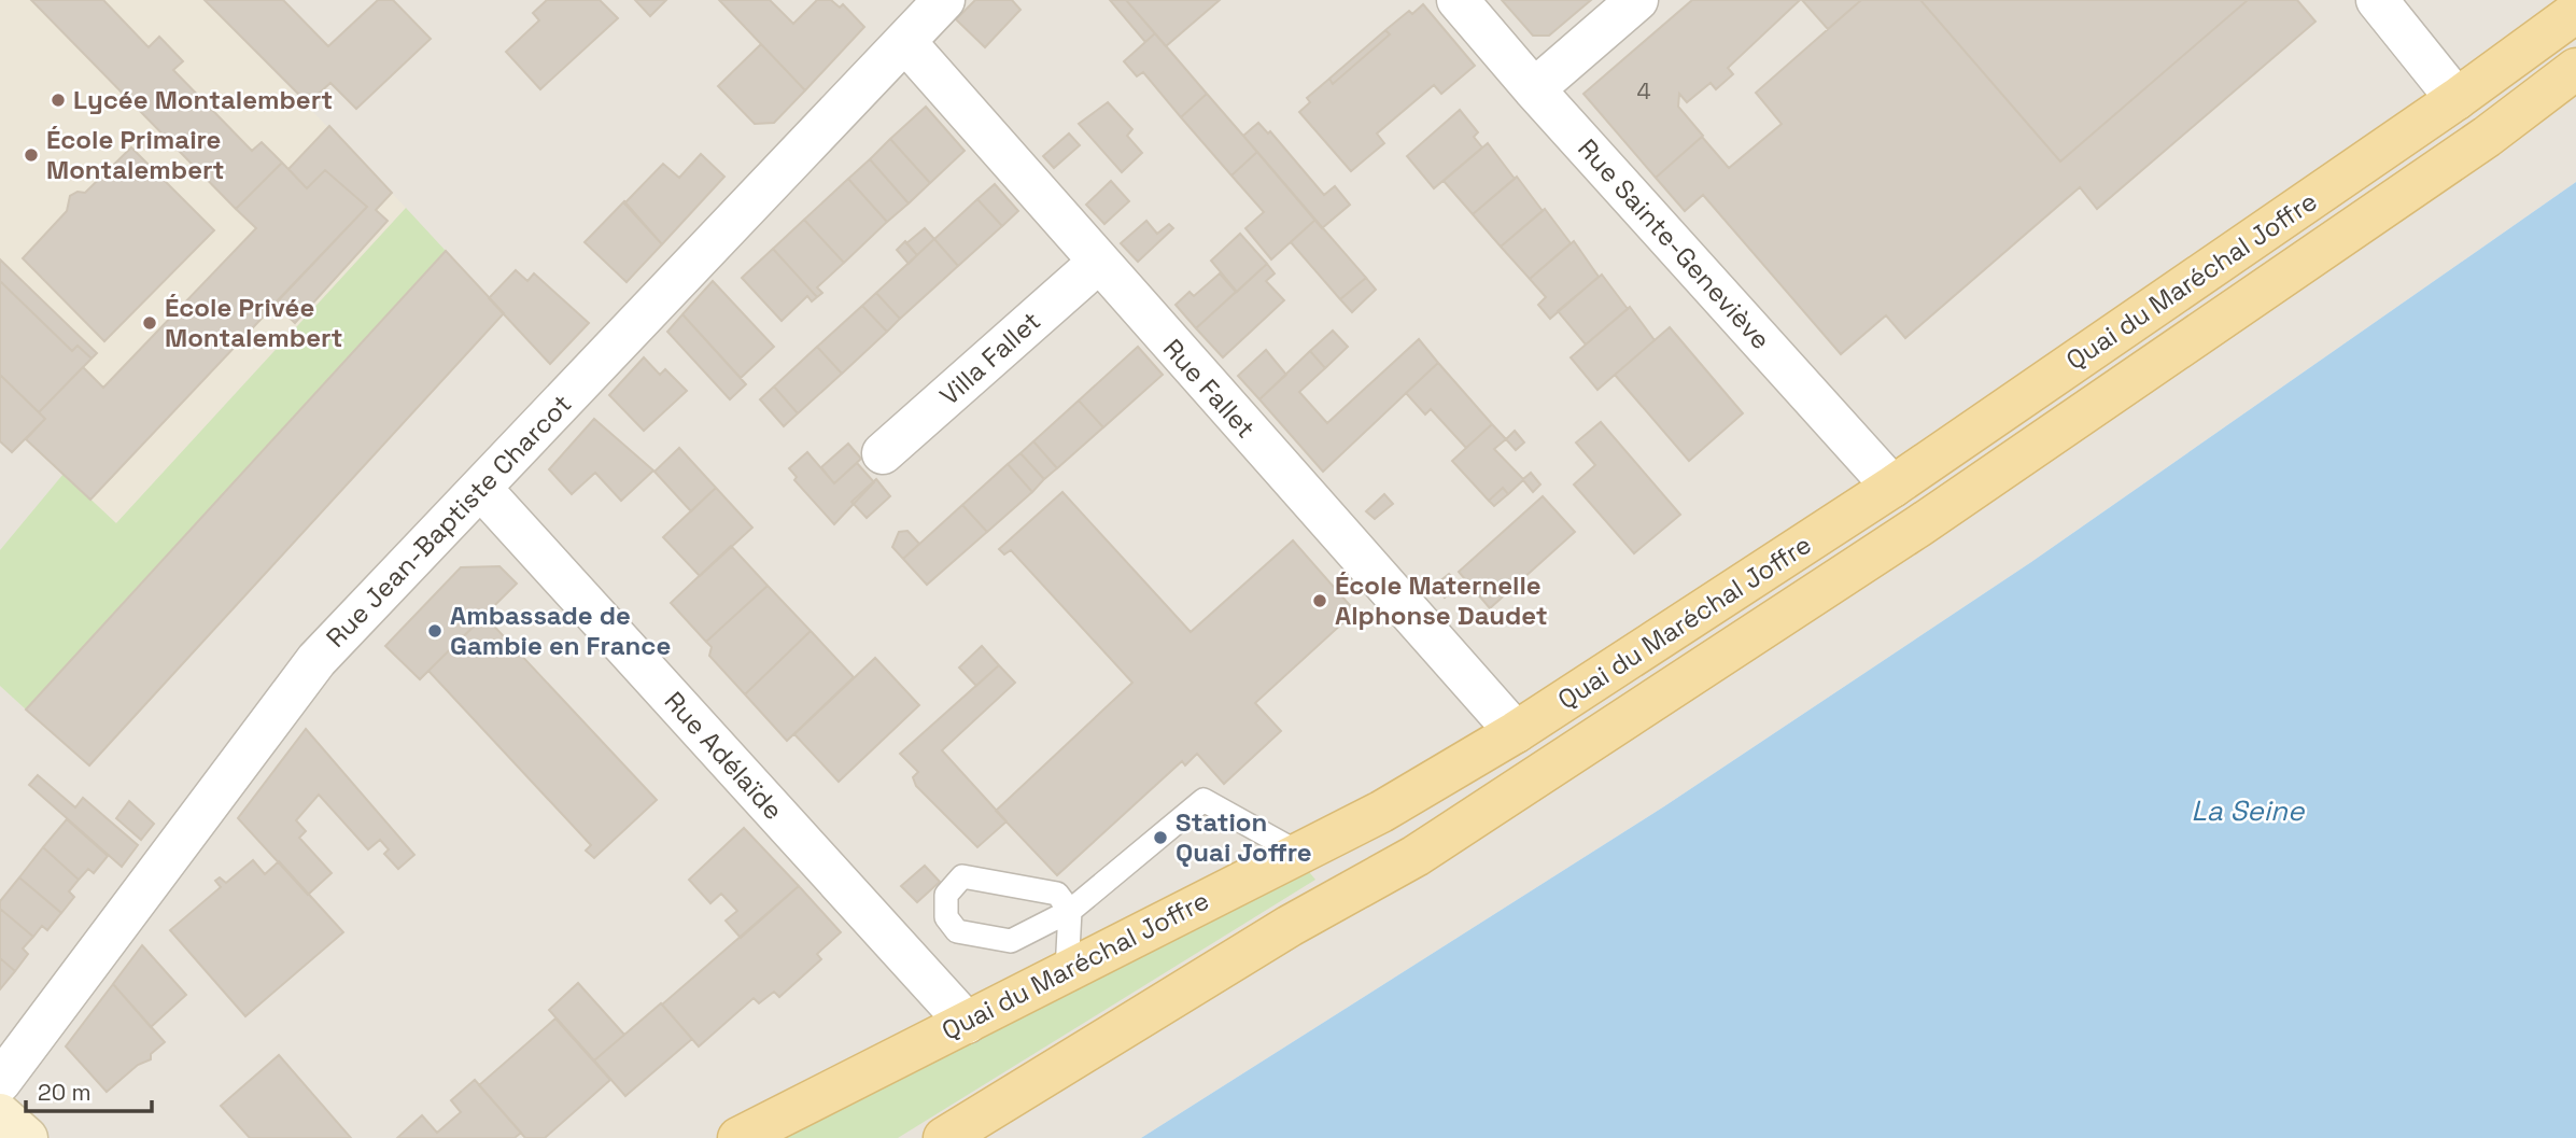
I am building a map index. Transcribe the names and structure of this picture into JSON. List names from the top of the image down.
{
  "streets": {
    "main road": ["Quai du Maréchal Joffre"],
    "street": [
      "Rue Sainte-Geneviève",
      "Villa Fallet",
      "Rue Fallet",
      "Rue Jean-Baptiste Charcot",
      "Rue Adélaïde"
    ]
  },
  "crossings": [
    ["Rue Sainte-Geneviève", "Quai du Maréchal Joffre"],
    ["Quai du Maréchal Joffre", "Rue Fallet"],
    ["Quai du Maréchal Joffre", "Rue Adélaïde"],
    ["Villa Fallet", "Rue Fallet"],
    ["Rue Fallet", "Rue Jean-Baptiste Charcot"],
    ["Rue Jean-Baptiste Charcot", "Rue Adélaïde"]
  ],
  "water": ["La Seine"],
  "places": [
    "Lycée Montalembert",
    "École Primaire Montalembert",
    "École Privée Montalembert",
    "École Maternelle Alphonse Daudet",
    "Ambassade de Gambie en France",
    "Station Quai Joffre"
  ],
  "house_numbers": ["4"],
  "scale_bar": "20 m"
}
